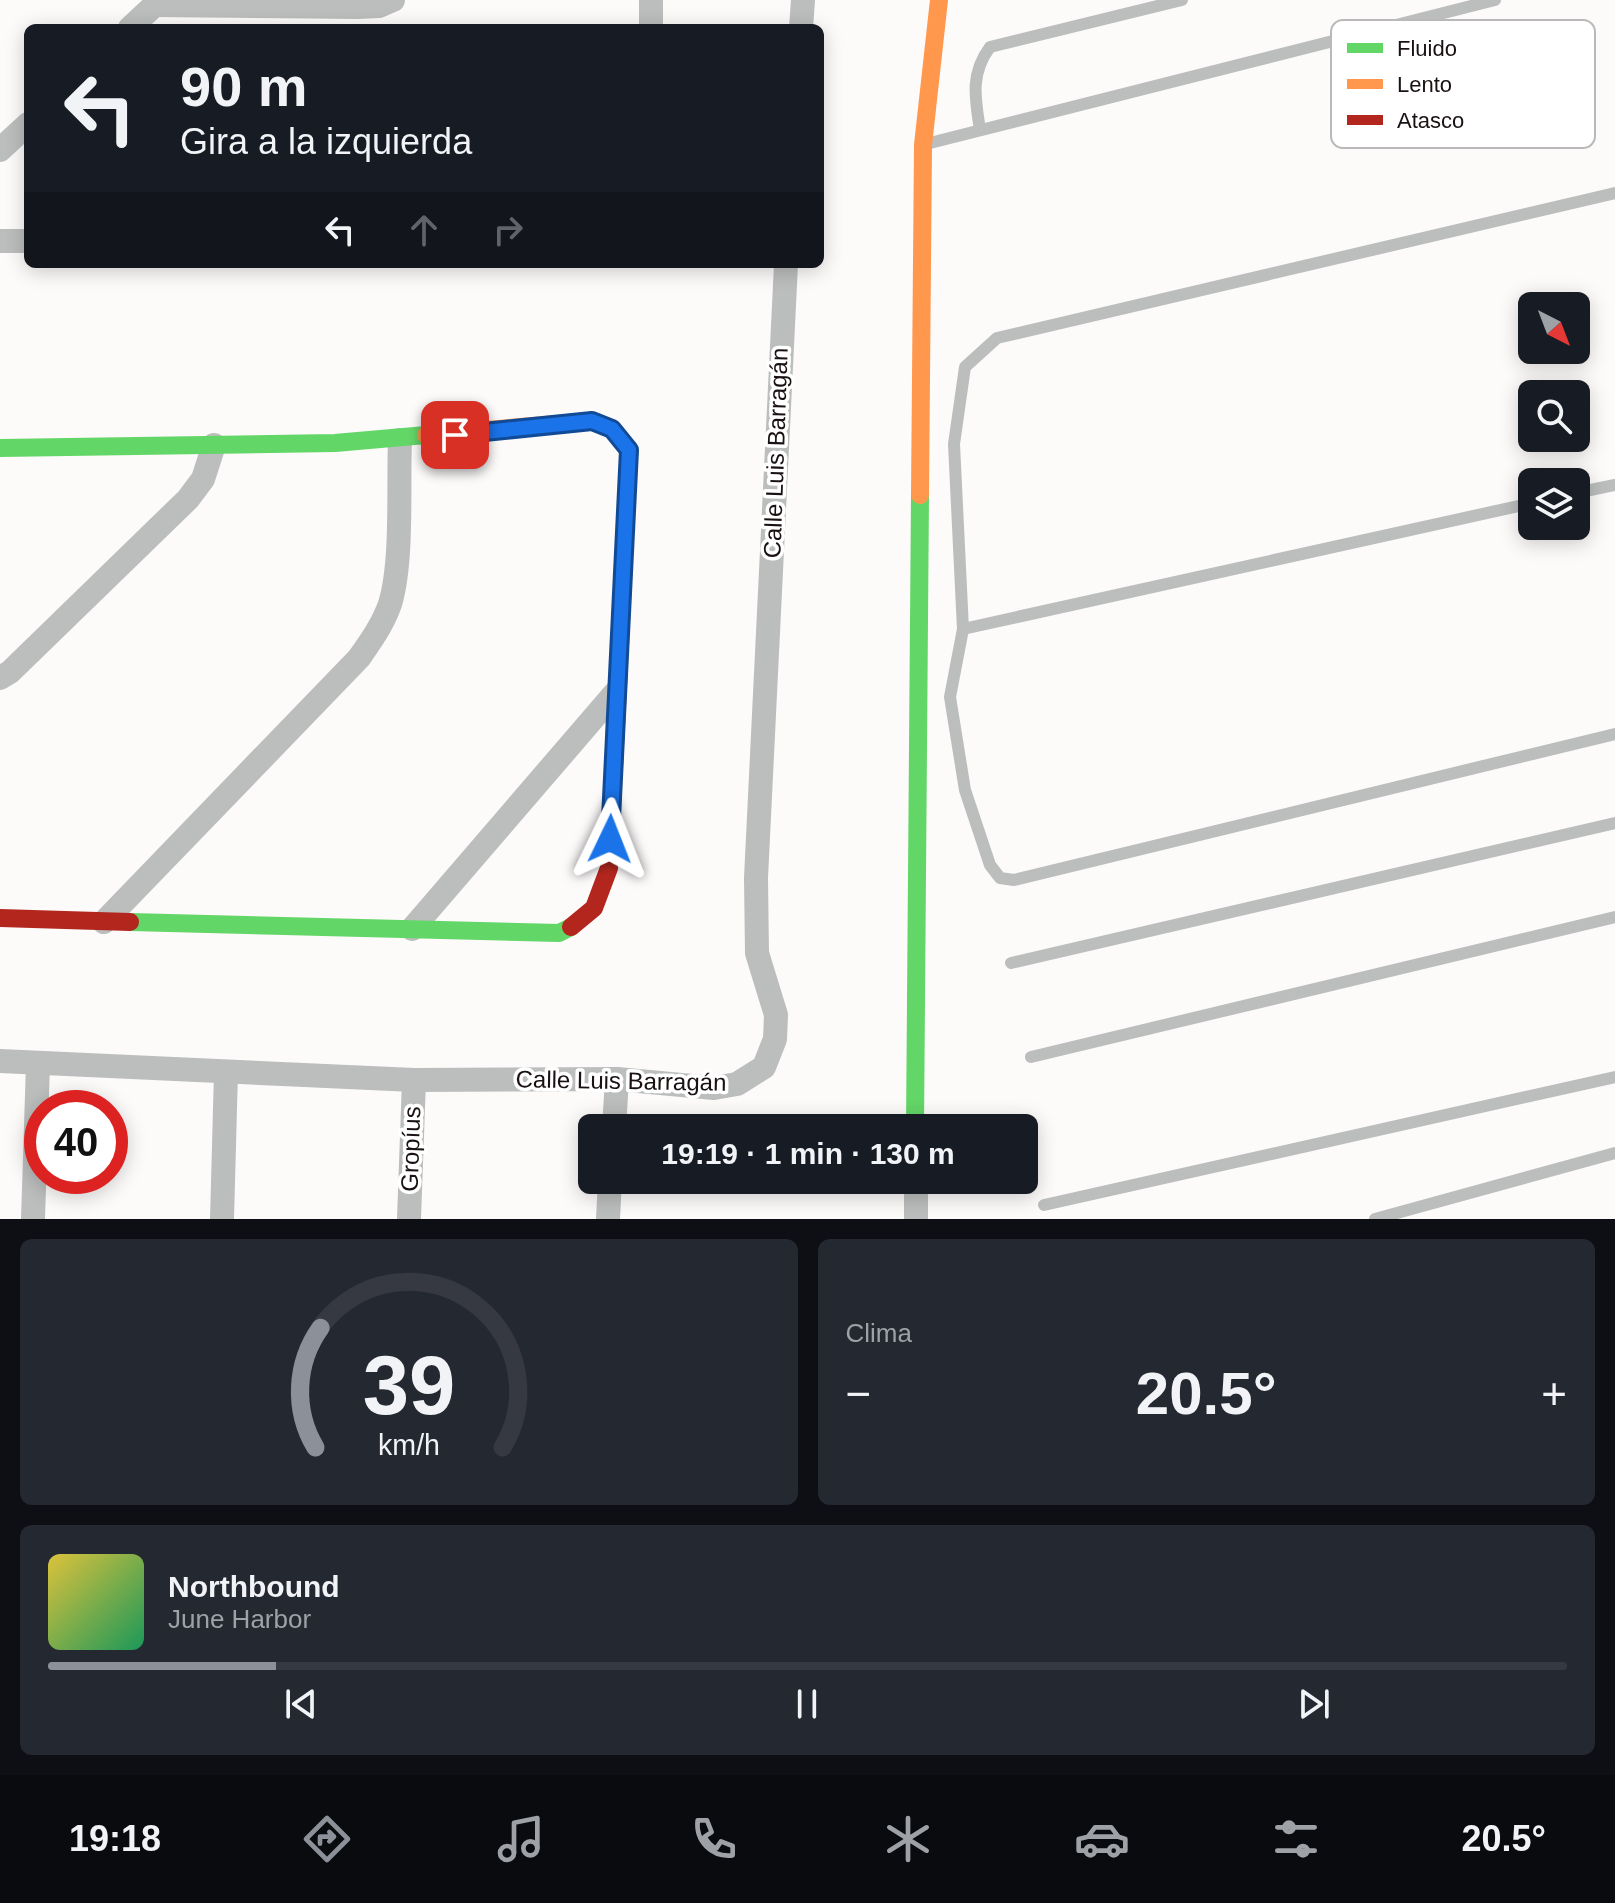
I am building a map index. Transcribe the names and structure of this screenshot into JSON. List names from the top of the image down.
{
  "streets": {
    "street": ["Calle Luis Barragán", "Gropíus"]
  },
  "crossings": [
    ["Calle Luis Barragán", "Gropíus"]
  ],
  "legend": ["Fluido", "Lento", "Atasco"],
  "north": "bottom right",
  "page": {
    "turn": ["90 m", "Gira a la izquierda"],
    "limit": "40",
    "trip": "19:19 · 1 min · 130 m",
    "tile": "Clima",
    "heat": ["−", "20.5°", "+"],
    "song": ["Northbound", "June Harbor"],
    "tabs": ["19:18", "20.5°"],
    "gauge": ["39", "km/h"]
  }
}
